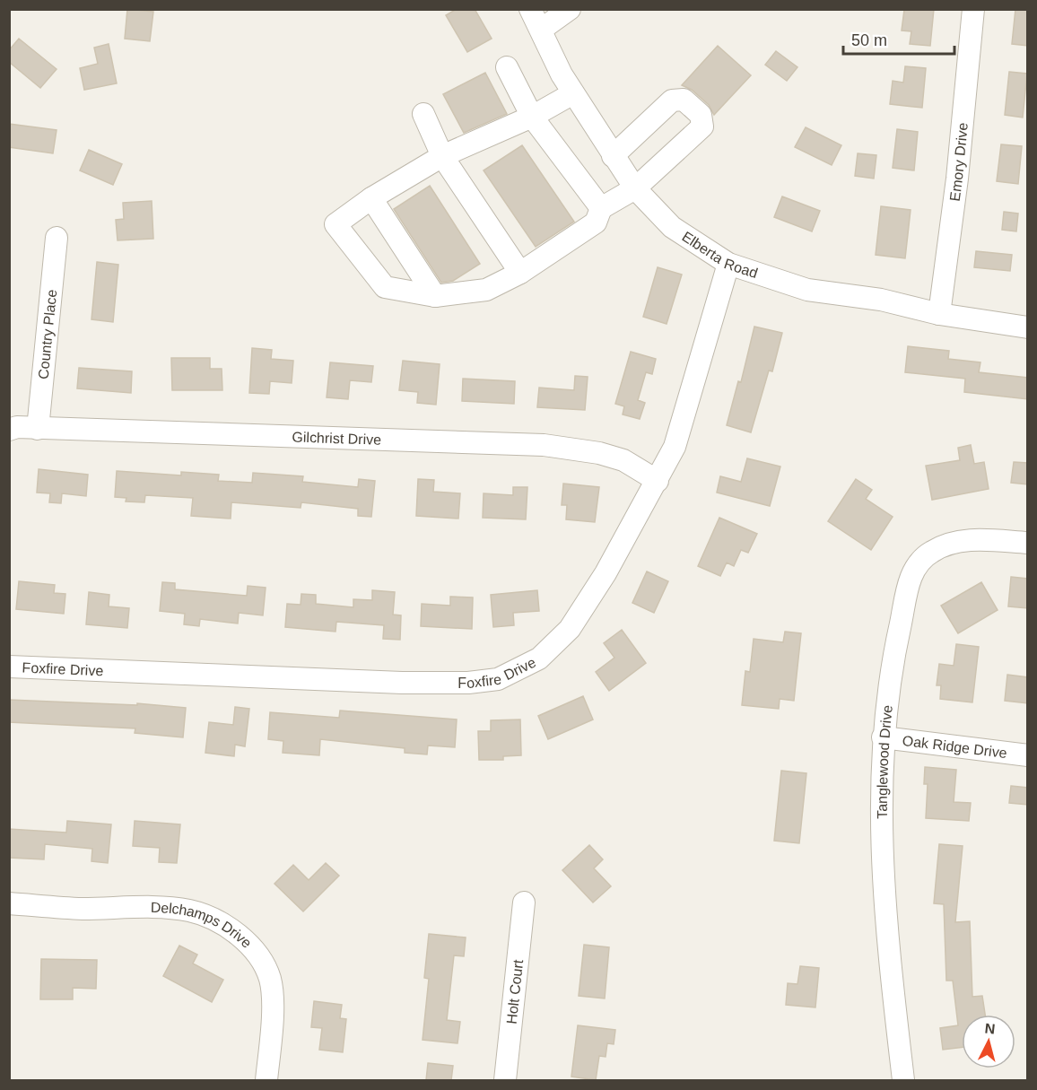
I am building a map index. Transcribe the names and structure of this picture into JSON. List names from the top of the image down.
{
  "streets": {
    "street": [
      "Emory Drive",
      "Elberta Road",
      "Country Place",
      "Gilchrist Drive",
      "Foxfire Drive",
      "Oak Ridge Drive",
      "Tanglewood Drive",
      "Delchamps Drive",
      "Holt Court"
    ]
  },
  "crossings": [
    ["Emory Drive", "Elberta Road"],
    ["Elberta Road", "Foxfire Drive"],
    ["Country Place", "Gilchrist Drive"],
    ["Gilchrist Drive", "Foxfire Drive"],
    ["Oak Ridge Drive", "Tanglewood Drive"]
  ],
  "scale_bar": "50 m",
  "north": "top"
}
